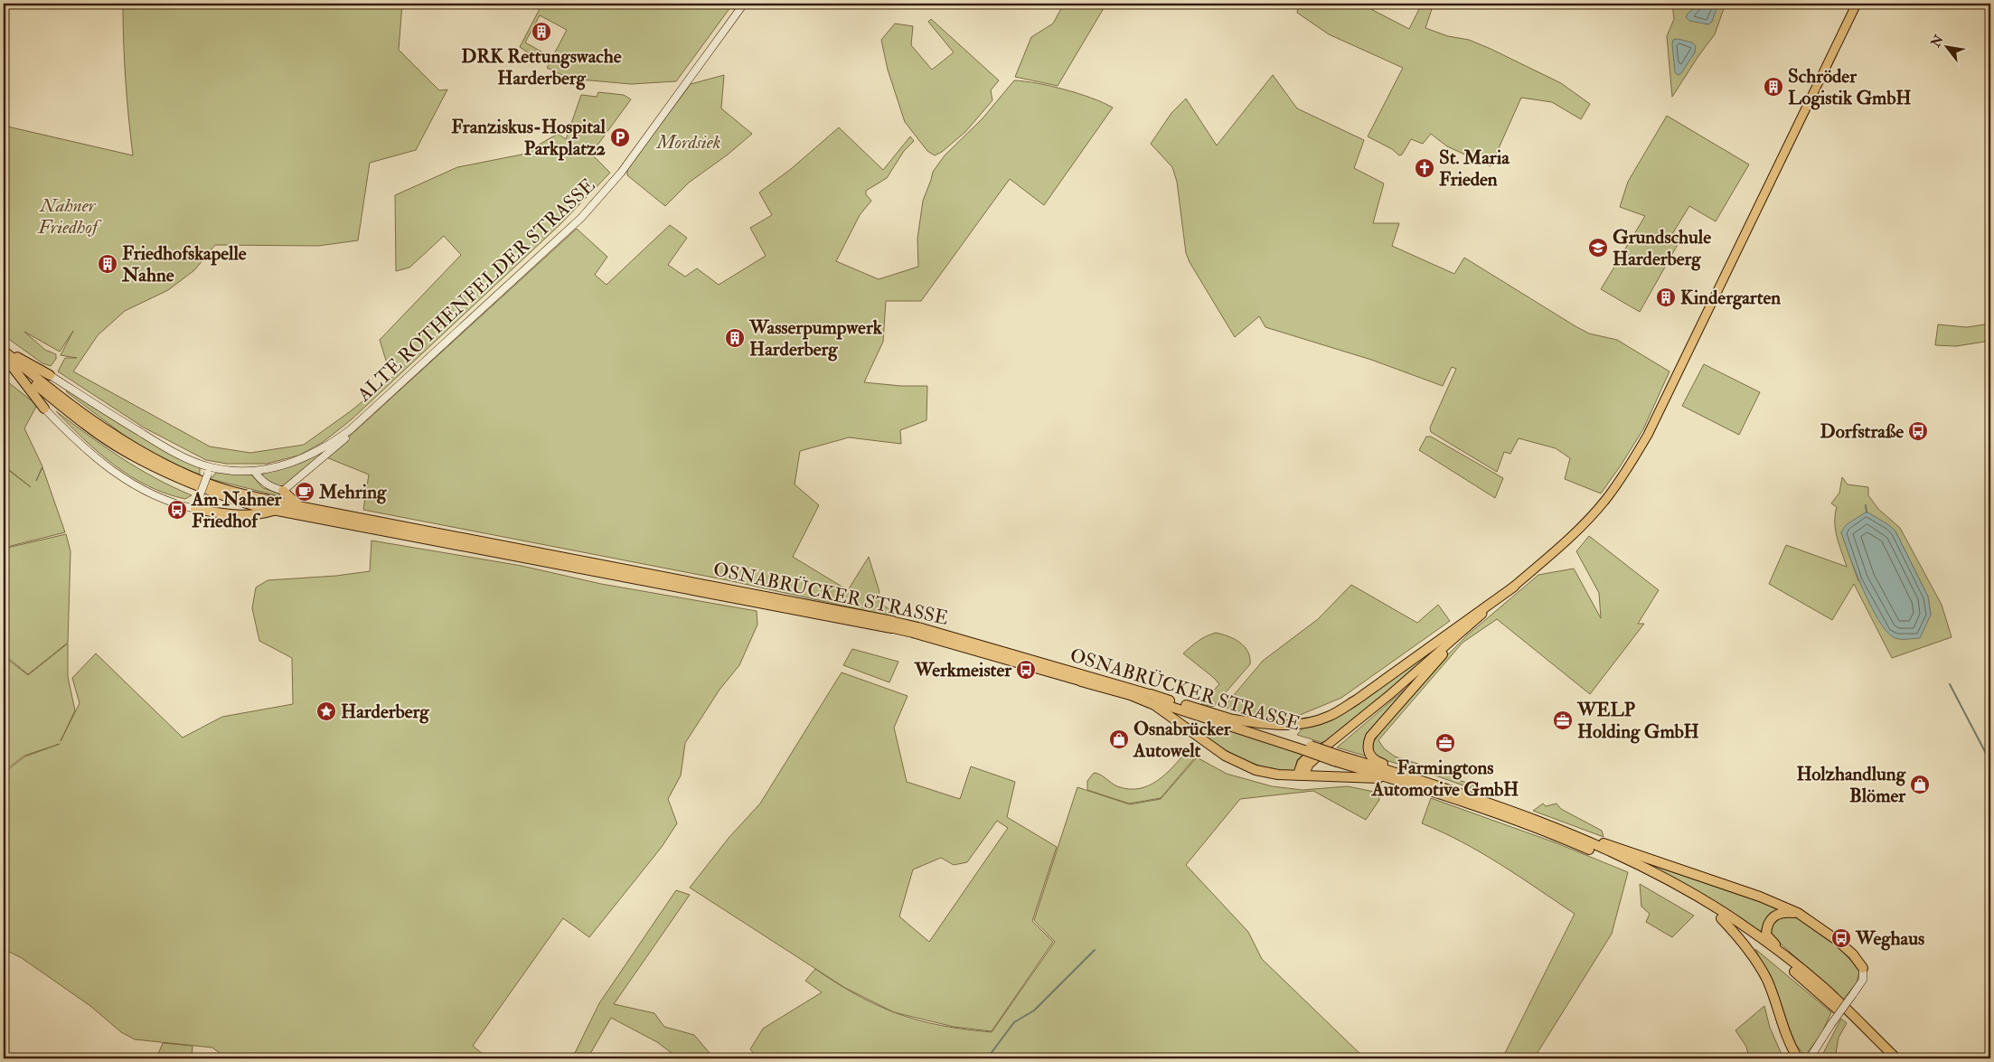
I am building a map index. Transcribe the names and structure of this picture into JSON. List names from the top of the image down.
{
  "streets": {
    "highway": ["OSNABRÜCKER STRASSE"],
    "street": ["ALTE ROTHENFELDER STRASSE"]
  },
  "parks": ["Mordsiek", "Nahner Friedhof"],
  "places": {
    "building": [
      "DRK Rettungswache Harderberg",
      "Schröder Logistik GmbH",
      "Friedhofskapelle Nahne",
      "Kindergarten",
      "Wasserpumpwerk Harderberg"
    ],
    "parking": ["Franziskus-Hospital Parkplatz2"],
    "church": ["St. Maria Frieden"],
    "school or university": ["Grundschule Harderberg"],
    "bus stop": [
      "Dorfstraße",
      "Am Nahner Friedhof",
      "Werkmeister",
      "Weghaus"
    ],
    "cafe": ["Mehring"],
    "place": ["Harderberg"],
    "office": ["WELP Holding GmbH", "Farmingtons Automotive GmbH"],
    "shop": ["Osnabrücker Autowelt", "Holzhandlung Blömer"]
  },
  "north": "top left"
}
